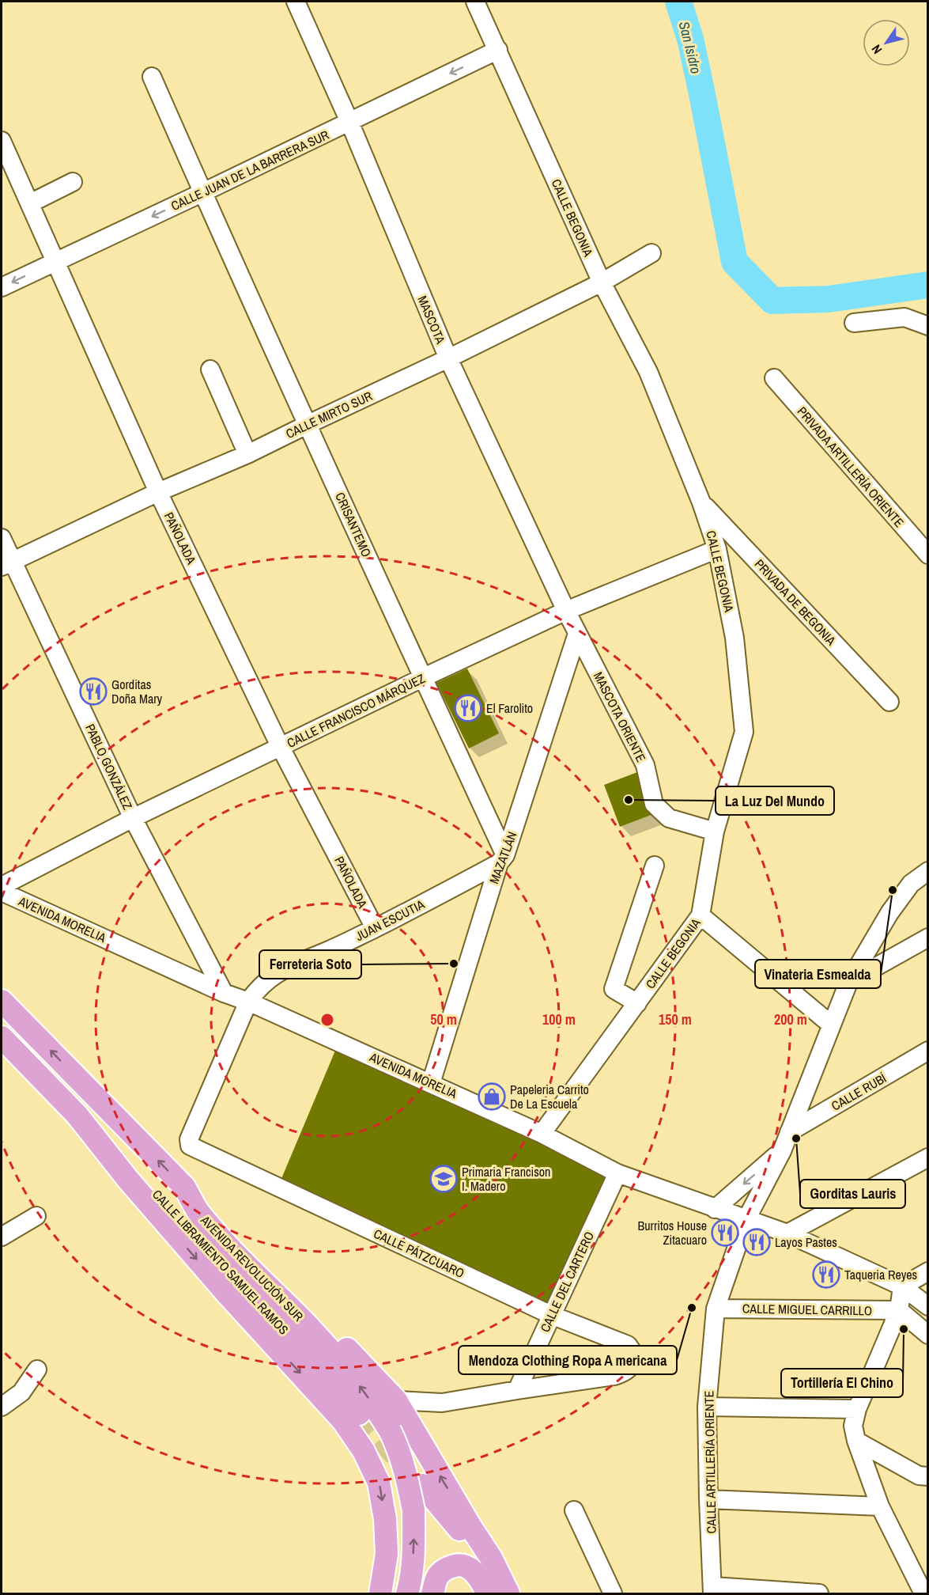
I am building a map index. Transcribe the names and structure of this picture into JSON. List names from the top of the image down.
{
  "streets": {
    "main road": ["CALLE LIBRAMIENTO SAMUEL RAMOS", "AVENIDA REVOLUCIÓN SUR"],
    "street": [
      "CALLE JUAN DE LA BARRERA SUR",
      "CALLE BEGONIA",
      "MASCOTA",
      "CALLE MIRTO SUR",
      "PRIVADA ARTILLERÍA ORIENTE",
      "CRISANTEMO",
      "PAÑOLADA",
      "PRIVADA DE BEGONIA",
      "CALLE FRANCISCO MÁRQUEZ",
      "MASCOTA ORIENTE",
      "PABLO GONZÁLEZ",
      "MAZATLÁN",
      "AVENIDA MORELIA",
      "JUAN ESCUTIA",
      "CALLE RUBÍ",
      "CALLE PÁTZCUARO",
      "CALLE DEL CARTERO",
      "CALLE MIGUEL CARRILLO",
      "CALLE ARTILLERÍA ORIENTE"
    ]
  },
  "crossings": [
    ["CALLE JUAN DE LA BARRERA SUR", "CALLE BEGONIA"],
    ["CALLE JUAN DE LA BARRERA SUR", "MASCOTA"],
    ["CALLE JUAN DE LA BARRERA SUR", "CRISANTEMO"],
    ["CALLE JUAN DE LA BARRERA SUR", "PAÑOLADA"],
    ["CALLE BEGONIA", "CALLE MIRTO SUR"],
    ["CALLE BEGONIA", "PRIVADA DE BEGONIA"],
    ["CALLE BEGONIA", "CALLE FRANCISCO MÁRQUEZ"],
    ["CALLE BEGONIA", "MASCOTA ORIENTE"],
    ["CALLE BEGONIA", "AVENIDA MORELIA"],
    ["MASCOTA", "CALLE MIRTO SUR"],
    ["MASCOTA", "CALLE FRANCISCO MÁRQUEZ"],
    ["MASCOTA", "MASCOTA ORIENTE"],
    ["MASCOTA", "MAZATLÁN"],
    ["CALLE MIRTO SUR", "CRISANTEMO"],
    ["CALLE MIRTO SUR", "PAÑOLADA"],
    ["CALLE MIRTO SUR", "PABLO GONZÁLEZ"],
    ["CRISANTEMO", "CALLE FRANCISCO MÁRQUEZ"],
    ["CRISANTEMO", "MAZATLÁN"],
    ["CRISANTEMO", "JUAN ESCUTIA"],
    ["PAÑOLADA", "CALLE FRANCISCO MÁRQUEZ"],
    ["PAÑOLADA", "JUAN ESCUTIA"],
    ["CALLE FRANCISCO MÁRQUEZ", "PABLO GONZÁLEZ"],
    ["MASCOTA ORIENTE", "MAZATLÁN"],
    ["PABLO GONZÁLEZ", "AVENIDA MORELIA"],
    ["MAZATLÁN", "AVENIDA MORELIA"],
    ["MAZATLÁN", "JUAN ESCUTIA"],
    ["AVENIDA MORELIA", "JUAN ESCUTIA"],
    ["AVENIDA MORELIA", "CALLE DEL CARTERO"],
    ["AVENIDA MORELIA", "CALLE ARTILLERÍA ORIENTE"],
    ["JUAN ESCUTIA", "CALLE PÁTZCUARO"],
    ["CALLE RUBÍ", "CALLE ARTILLERÍA ORIENTE"],
    ["CALLE PÁTZCUARO", "CALLE DEL CARTERO"],
    ["CALLE MIGUEL CARRILLO", "CALLE ARTILLERÍA ORIENTE"]
  ],
  "one_way": ["CALLE JUAN DE LA BARRERA SUR"],
  "water": ["San Isidro"],
  "places": {
    "restaurant": [
      "Gorditas Doña Mary",
      "El Farolito",
      "Burritos House Zitacuaro",
      "Layos Pastes",
      "Taqueria Reyes"
    ],
    "other": [
      "La Luz Del Mundo",
      "Vinateria Esmealda",
      "Ferreteria Soto",
      "Gorditas Lauris",
      "Mendoza Clothing Ropa A mericana",
      "Tortillería El Chino"
    ],
    "shop": ["Papeleria Carrito De La Escuela"],
    "school or university": ["Primaria Francison I. Madero"]
  },
  "north": "bottom left",
  "rings": [
    "50 m",
    "100 m",
    "150 m",
    "200 m"
  ]
}
